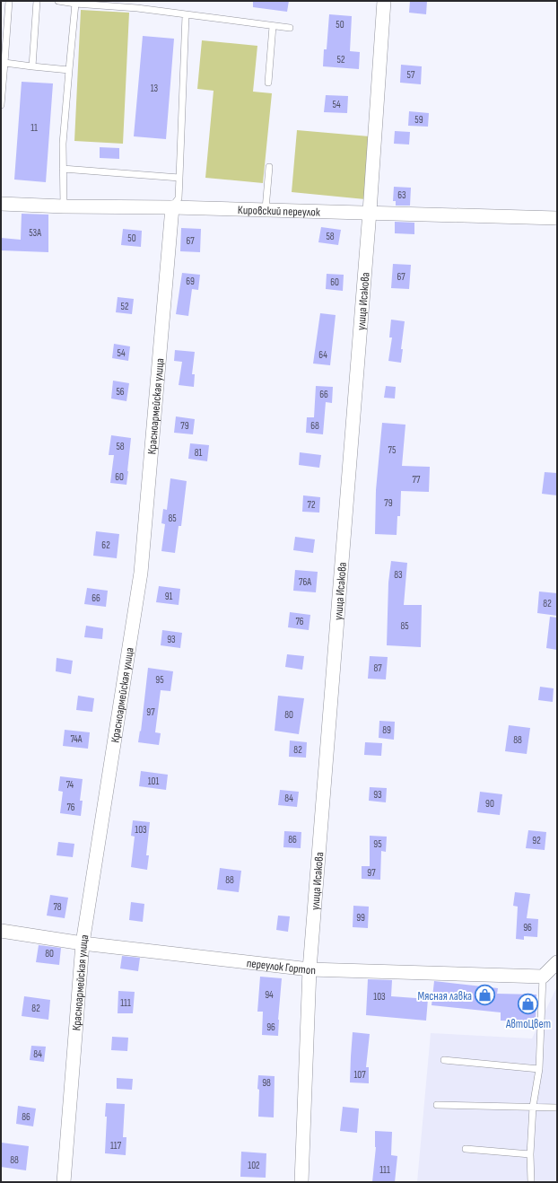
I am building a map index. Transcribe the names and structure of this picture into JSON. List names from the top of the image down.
{
  "streets": {
    "street": [
      "Кировский переулок",
      "улица Исакова",
      "Красноармейская улица",
      "переулок Гортоп"
    ]
  },
  "crossings": [
    ["Кировский переулок", "улица Исакова"],
    ["Кировский переулок", "Красноармейская улица"],
    ["улица Исакова", "переулок Гортоп"],
    ["Красноармейская улица", "переулок Гортоп"]
  ],
  "places": {
    "shop": ["Мясная лавка", "АвтоЦвет"]
  },
  "house_numbers": [
    "50",
    "52",
    "57",
    "13",
    "54",
    "59",
    "11",
    "63",
    "53А",
    "58",
    "50",
    "67",
    "67",
    "69",
    "60",
    "52",
    "54",
    "64",
    "56",
    "66",
    "79",
    "68",
    "58",
    "75",
    "81",
    "60",
    "77",
    "79",
    "72",
    "85",
    "62",
    "83",
    "76А",
    "91",
    "66",
    "82",
    "76",
    "85",
    "93",
    "87",
    "95",
    "97",
    "80",
    "89",
    "74А",
    "88",
    "82",
    "101",
    "74",
    "93",
    "84",
    "90",
    "76",
    "103",
    "86",
    "92",
    "95",
    "97",
    "88",
    "78",
    "99",
    "96",
    "80",
    "94",
    "103",
    "111",
    "82",
    "96",
    "84",
    "107",
    "98",
    "86",
    "117",
    "88",
    "102",
    "111"
  ]
}
